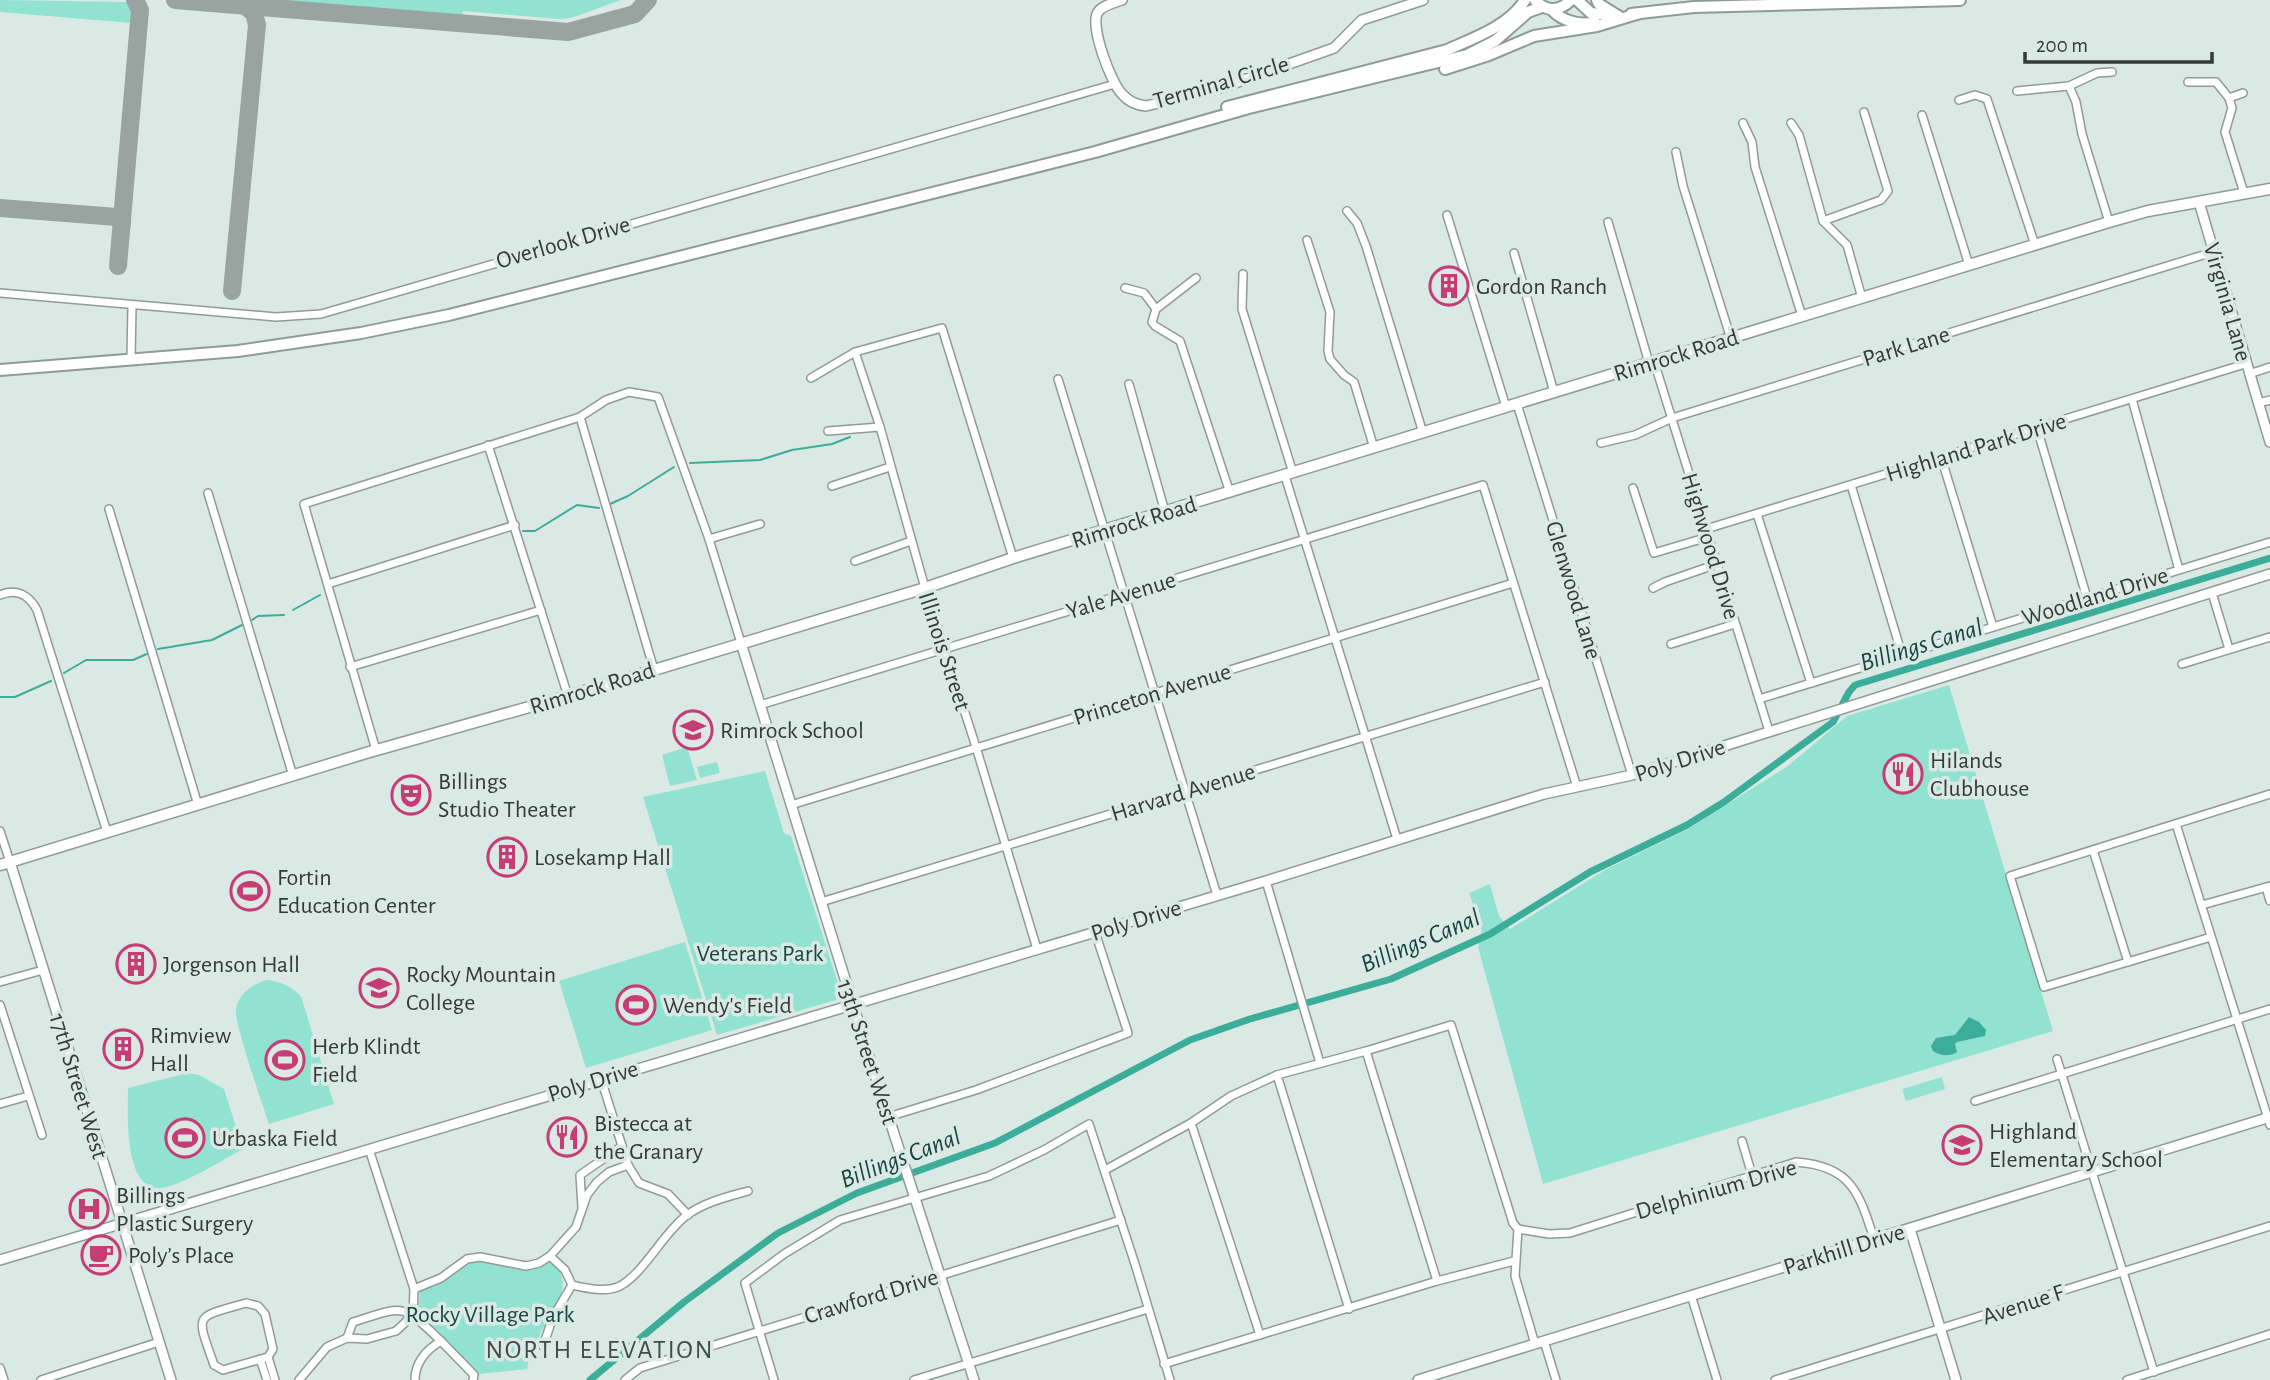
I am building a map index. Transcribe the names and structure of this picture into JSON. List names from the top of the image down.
{
  "streets": {
    "main road": ["Rimrock Road"],
    "street": [
      "Terminal Circle",
      "Overlook Drive",
      "Virginia Lane",
      "Park Lane",
      "Highland Park Drive",
      "Highwood Drive",
      "Glenwood Lane",
      "Yale Avenue",
      "Woodland Drive",
      "Illinois Street",
      "Princeton Avenue",
      "Poly Drive",
      "Harvard Avenue",
      "13th Street West",
      "17th Street West",
      "Delphinium Drive",
      "Parkhill Drive",
      "Crawford Drive",
      "Avenue F"
    ]
  },
  "crossings": [
    ["Terminal Circle", "Overlook Drive"],
    ["Virginia Lane", "Park Lane"],
    ["Virginia Lane", "Rimrock Road"],
    ["Virginia Lane", "Highland Park Drive"],
    ["Park Lane", "Highwood Drive"],
    ["Rimrock Road", "Highwood Drive"],
    ["Rimrock Road", "Glenwood Lane"],
    ["Rimrock Road", "Illinois Street"],
    ["Rimrock Road", "13th Street West"],
    ["Rimrock Road", "17th Street West"],
    ["Highland Park Drive", "Highwood Drive"],
    ["Highwood Drive", "Woodland Drive"],
    ["Highwood Drive", "Poly Drive"],
    ["Glenwood Lane", "Poly Drive"],
    ["Yale Avenue", "Illinois Street"],
    ["Yale Avenue", "Princeton Avenue"],
    ["Yale Avenue", "13th Street West"],
    ["Illinois Street", "Princeton Avenue"],
    ["Illinois Street", "Poly Drive"],
    ["Illinois Street", "Harvard Avenue"],
    ["Princeton Avenue", "13th Street West"],
    ["Poly Drive", "13th Street West"],
    ["Poly Drive", "17th Street West"],
    ["Harvard Avenue", "13th Street West"],
    ["13th Street West", "Crawford Drive"],
    ["Delphinium Drive", "Parkhill Drive"]
  ],
  "districts": ["NORTH ELEVATION"],
  "water": ["Billings Canal"],
  "parks": ["Veterans Park", "Rocky Village Park"],
  "places": {
    "building": [
      "Gordon Ranch",
      "Losekamp Hall",
      "Jorgenson Hall",
      "Rimview Hall"
    ],
    "school or university": ["Rimrock School", "Rocky Mountain College", "Highland Elementary School"],
    "restaurant": ["Hilands Clubhouse", "Bistecca at the Granary"],
    "theatre": ["Billings Studio Theater"],
    "sports": [
      "Fortin Education Center",
      "Wendy's Field",
      "Herb Klindt Field",
      "Urbaska Field"
    ],
    "hospital": ["Billings Plastic Surgery"],
    "cafe": ["Poly’s Place"]
  },
  "scale_bar": "200 m"
}
